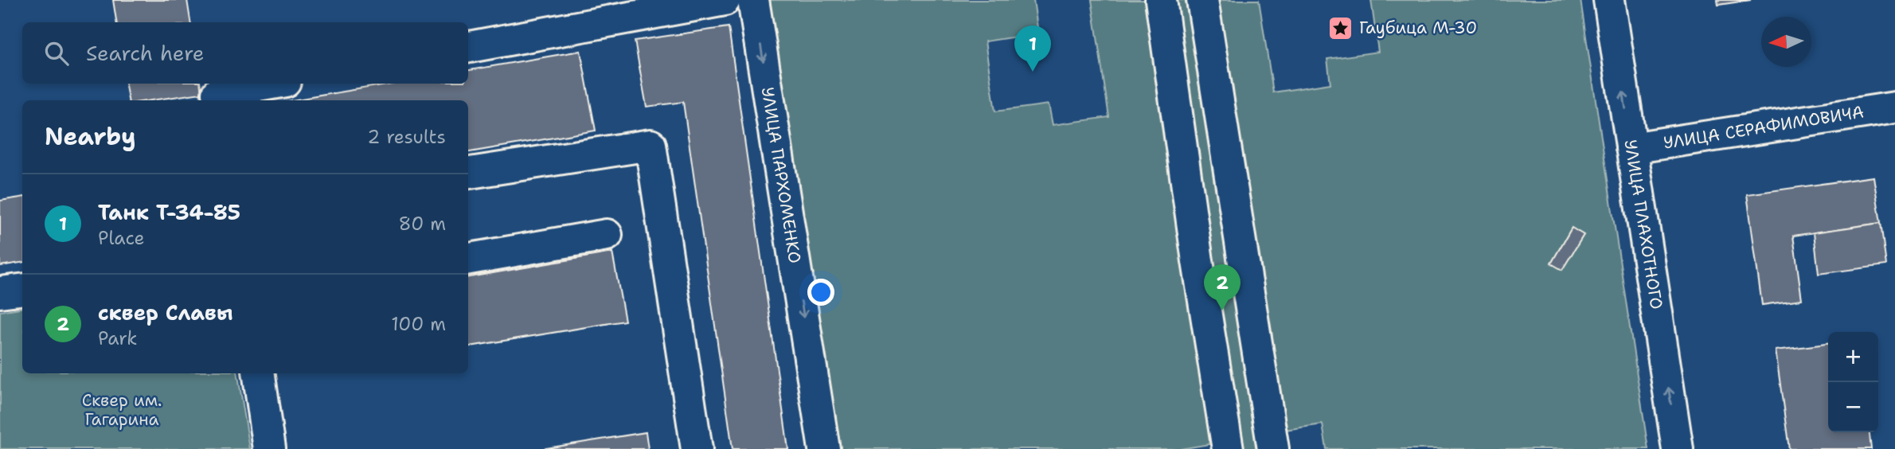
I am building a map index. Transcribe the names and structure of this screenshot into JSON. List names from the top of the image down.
{
  "streets": {
    "street": ["УЛИЦА СЕРАФИМОВИЧА", "УЛИЦА ПАРХОМЕНКО", "УЛИЦА ПЛАХОТНОГО"]
  },
  "crossings": [
    ["УЛИЦА СЕРАФИМОВИЧА", "УЛИЦА ПЛАХОТНОГО"]
  ],
  "one_way": ["УЛИЦА ПАРХОМЕНКО", "УЛИЦА ПЛАХОТНОГО"],
  "parks": ["Сквер им. Гагарина"],
  "places": {
    "place": ["Гаубица М-30"]
  },
  "north": "left",
  "page": {
    "search": "Search here",
    "pins": ["1", "2"],
    "heading": ["Nearby", "2 results"],
    "list": [
      {
        "mark": "1",
        "name": "Танк Т-34-85",
        "note": "Place",
        "value": "80 m"
      },
      {
        "mark": "2",
        "name": "сквер Славы",
        "note": "Park",
        "value": "100 m"
      }
    ],
    "map_buttons": ["+", "−"]
  }
}
